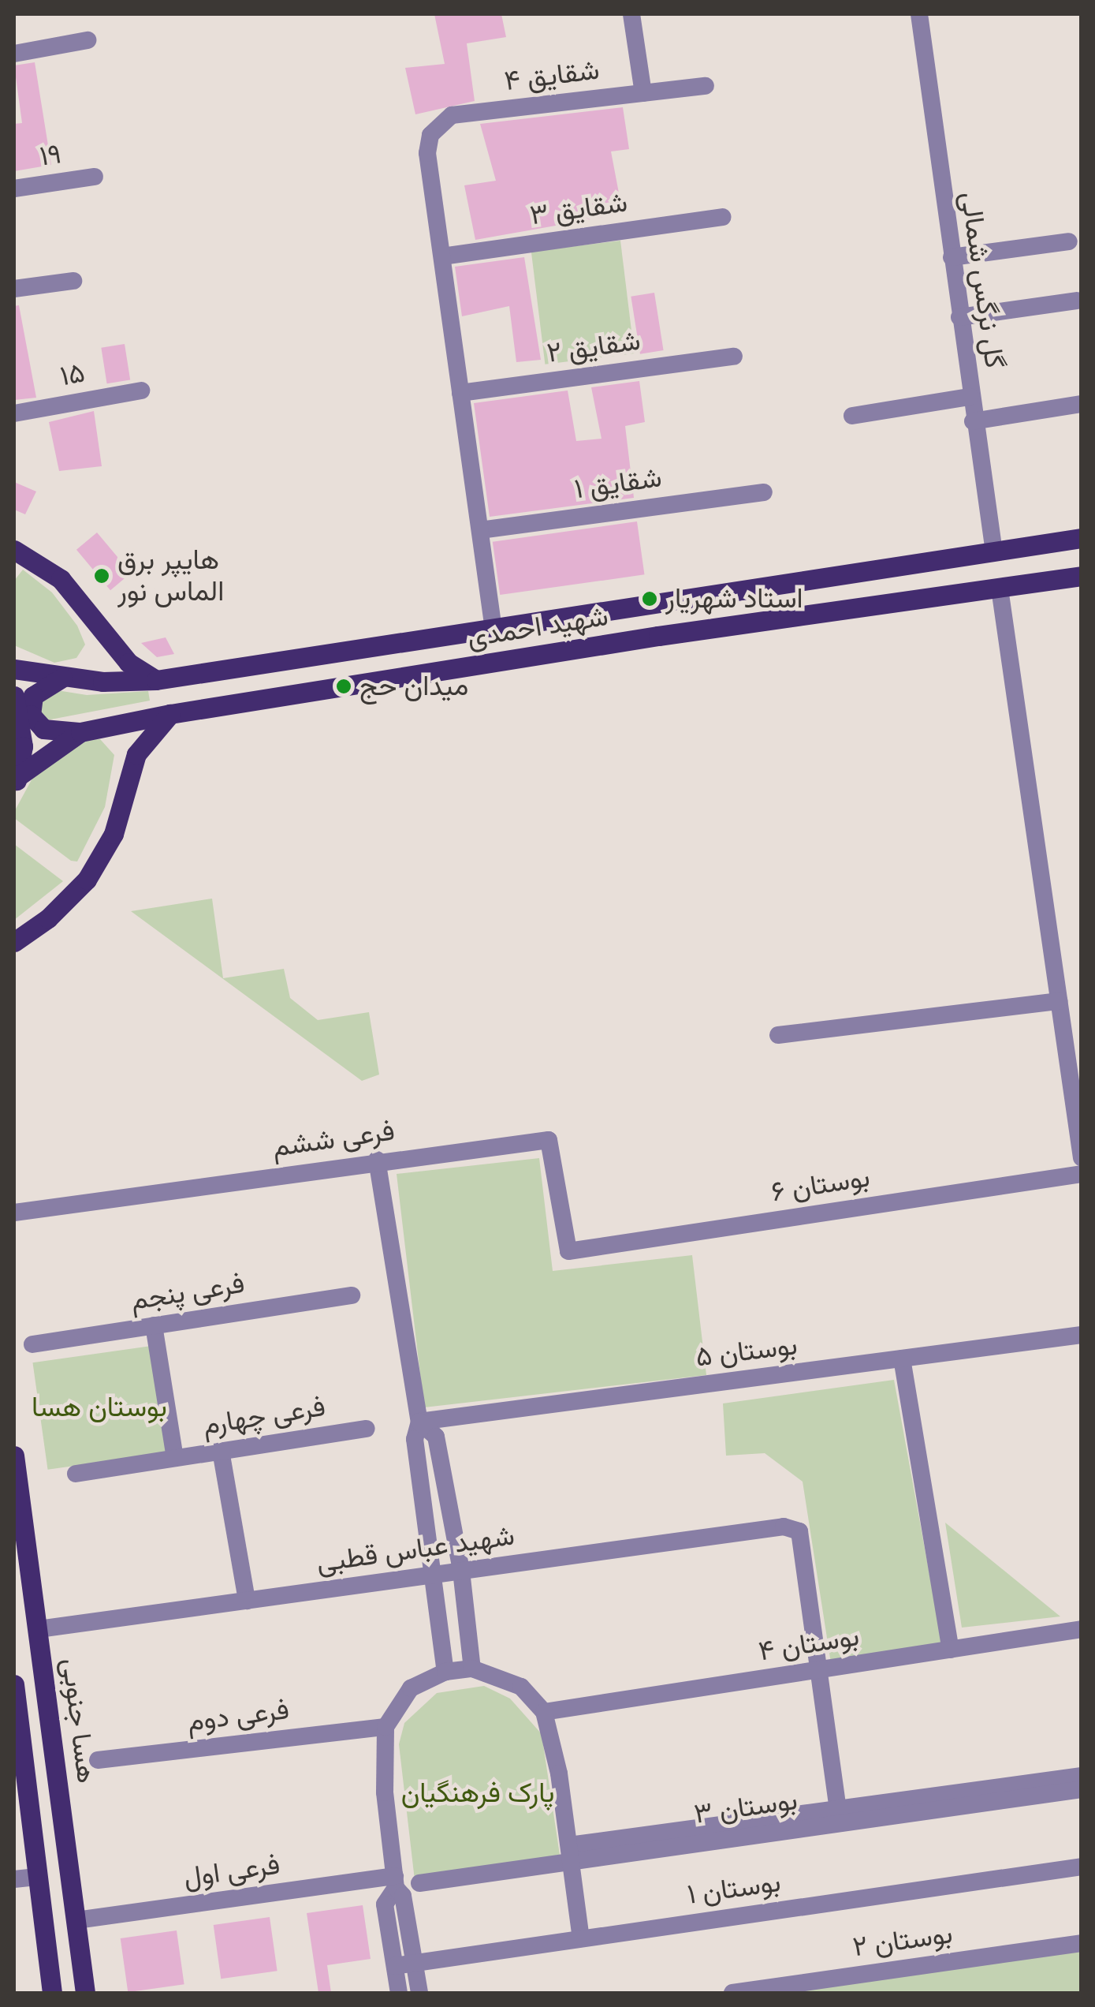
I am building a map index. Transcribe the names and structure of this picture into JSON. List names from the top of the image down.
{
  "streets": {
    "main road": ["شهید احمدی", "هسا جنوبی"],
    "street": [
      "شقایق ۴",
      "۱۹",
      "شقایق ۳",
      "گل نرگس شمالی",
      "شقایق ۲",
      "۱۵",
      "شقایق ۱",
      "فرعی ششم",
      "بوستان ۶",
      "فرعی پنجم",
      "بوستان ۵",
      "فرعی چهارم",
      "شهید عباس قطبی",
      "بوستان ۴",
      "فرعی دوم",
      "بوستان ۳",
      "فرعی اول",
      "بوستان ۱",
      "بوستان ۲"
    ]
  },
  "crossings": [
    ["شقایق ۴", "شقایق ۳"],
    ["گل نرگس شمالی", "شهید احمدی"],
    ["فرعی ششم", "بوستان ۶"],
    ["شهید عباس قطبی", "بوستان ۴"],
    ["شهید عباس قطبی", "هسا جنوبی"],
    ["هسا جنوبی", "فرعی اول"]
  ],
  "parks": ["بوستان هسا", "پارک فرهنگیان"],
  "places": ["هایپر برق الماس نور", "استاد شهریار", "میدان حج"]
}
